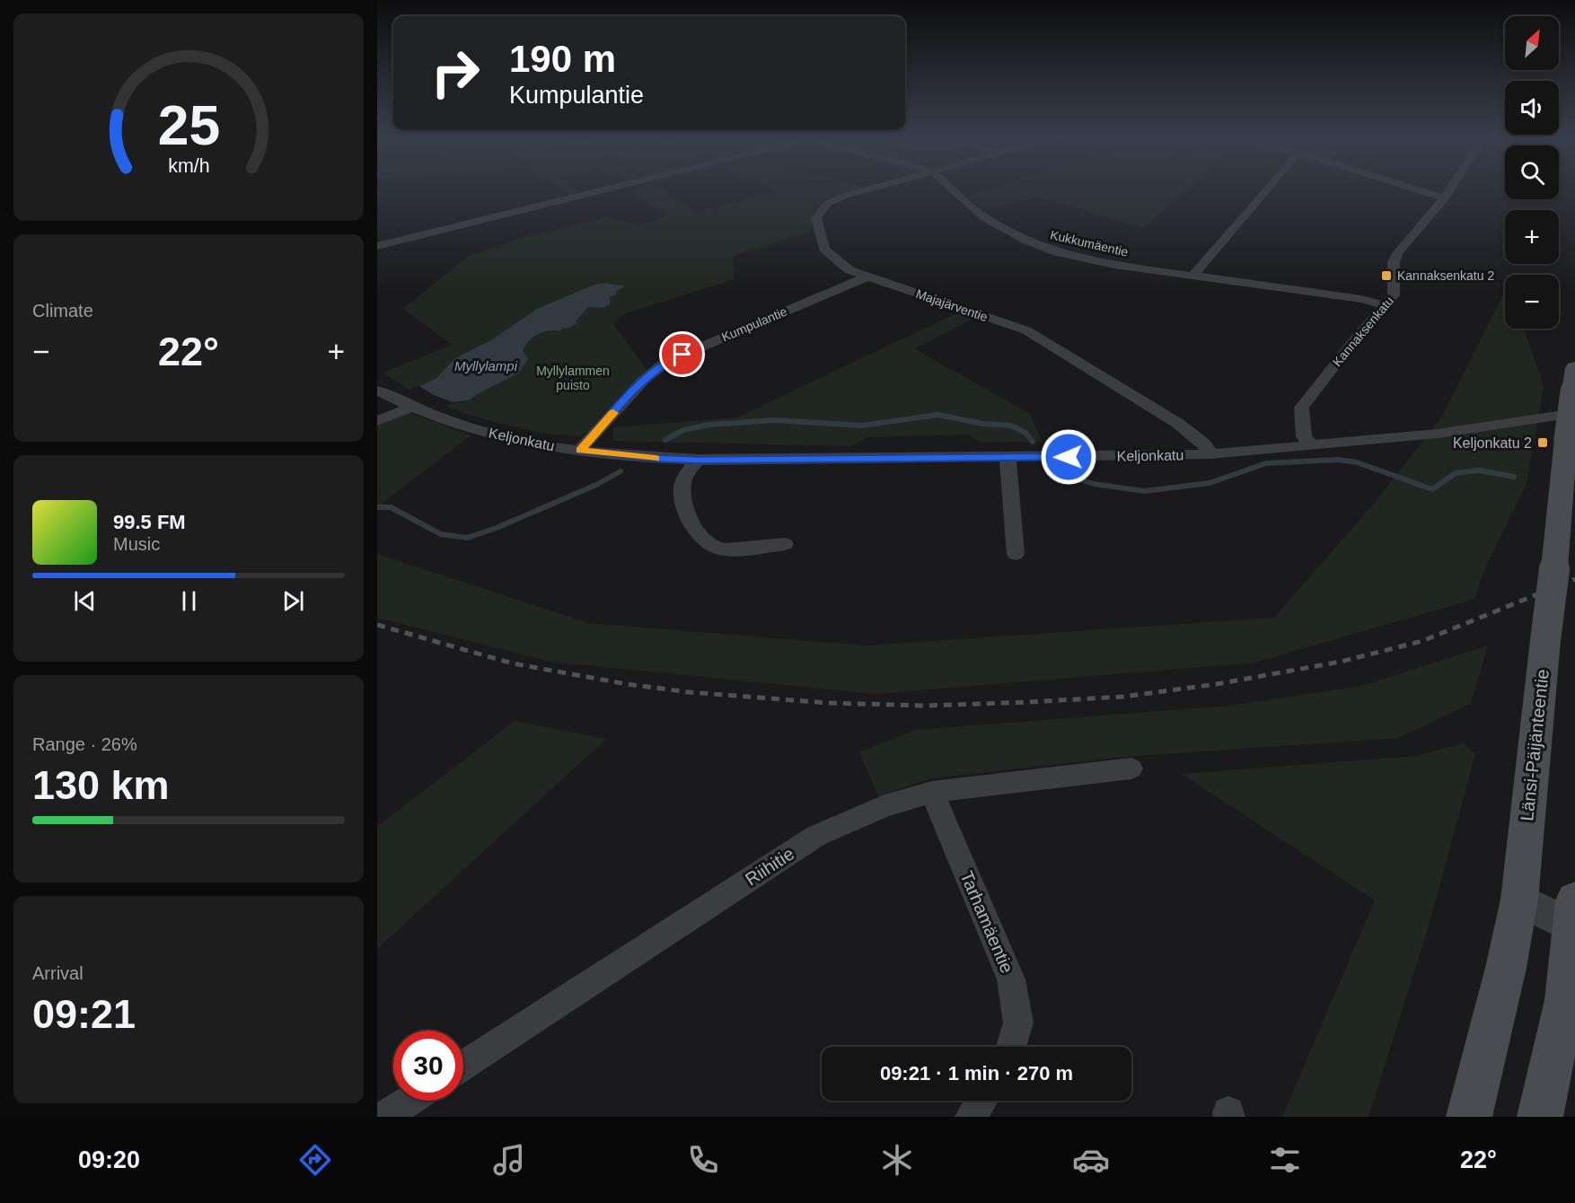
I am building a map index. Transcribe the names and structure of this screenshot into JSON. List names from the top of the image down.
{
  "streets": {
    "main road": ["Länsi-Päijänteentie"],
    "street": [
      "Kukkumäentie",
      "Majajärventie",
      "Kumpulantie",
      "Kannaksenkatu",
      "Keljonkatu",
      "Riihitie",
      "Tarhamäentie"
    ]
  },
  "crossings": [
    ["Kukkumäentie", "Kannaksenkatu"],
    ["Majajärventie", "Kumpulantie"],
    ["Majajärventie", "Keljonkatu"],
    ["Kumpulantie", "Keljonkatu"],
    ["Kannaksenkatu", "Keljonkatu"],
    ["Keljonkatu", "Länsi-Päijänteentie"],
    ["Riihitie", "Tarhamäentie"]
  ],
  "water": ["Myllylampi"],
  "parks": ["Myllylammen puisto"],
  "places": {
    "transit": ["Kannaksenkatu 2", "Keljonkatu 2"]
  },
  "north": "top right",
  "page": {
    "map_buttons": ["+", "−"],
    "turn": ["190 m", "Kumpulantie"],
    "tile": [
      "Climate",
      ["Range · 26%", "130 km"],
      ["Arrival", "09:21"]
    ],
    "heat": ["−", "22°", "+"],
    "song": ["99.5 FM", "Music"],
    "limit": "30",
    "trip": "09:21 · 1 min · 270 m",
    "tabs": ["09:20", "22°"],
    "gauge": ["25", "km/h"]
  }
}
